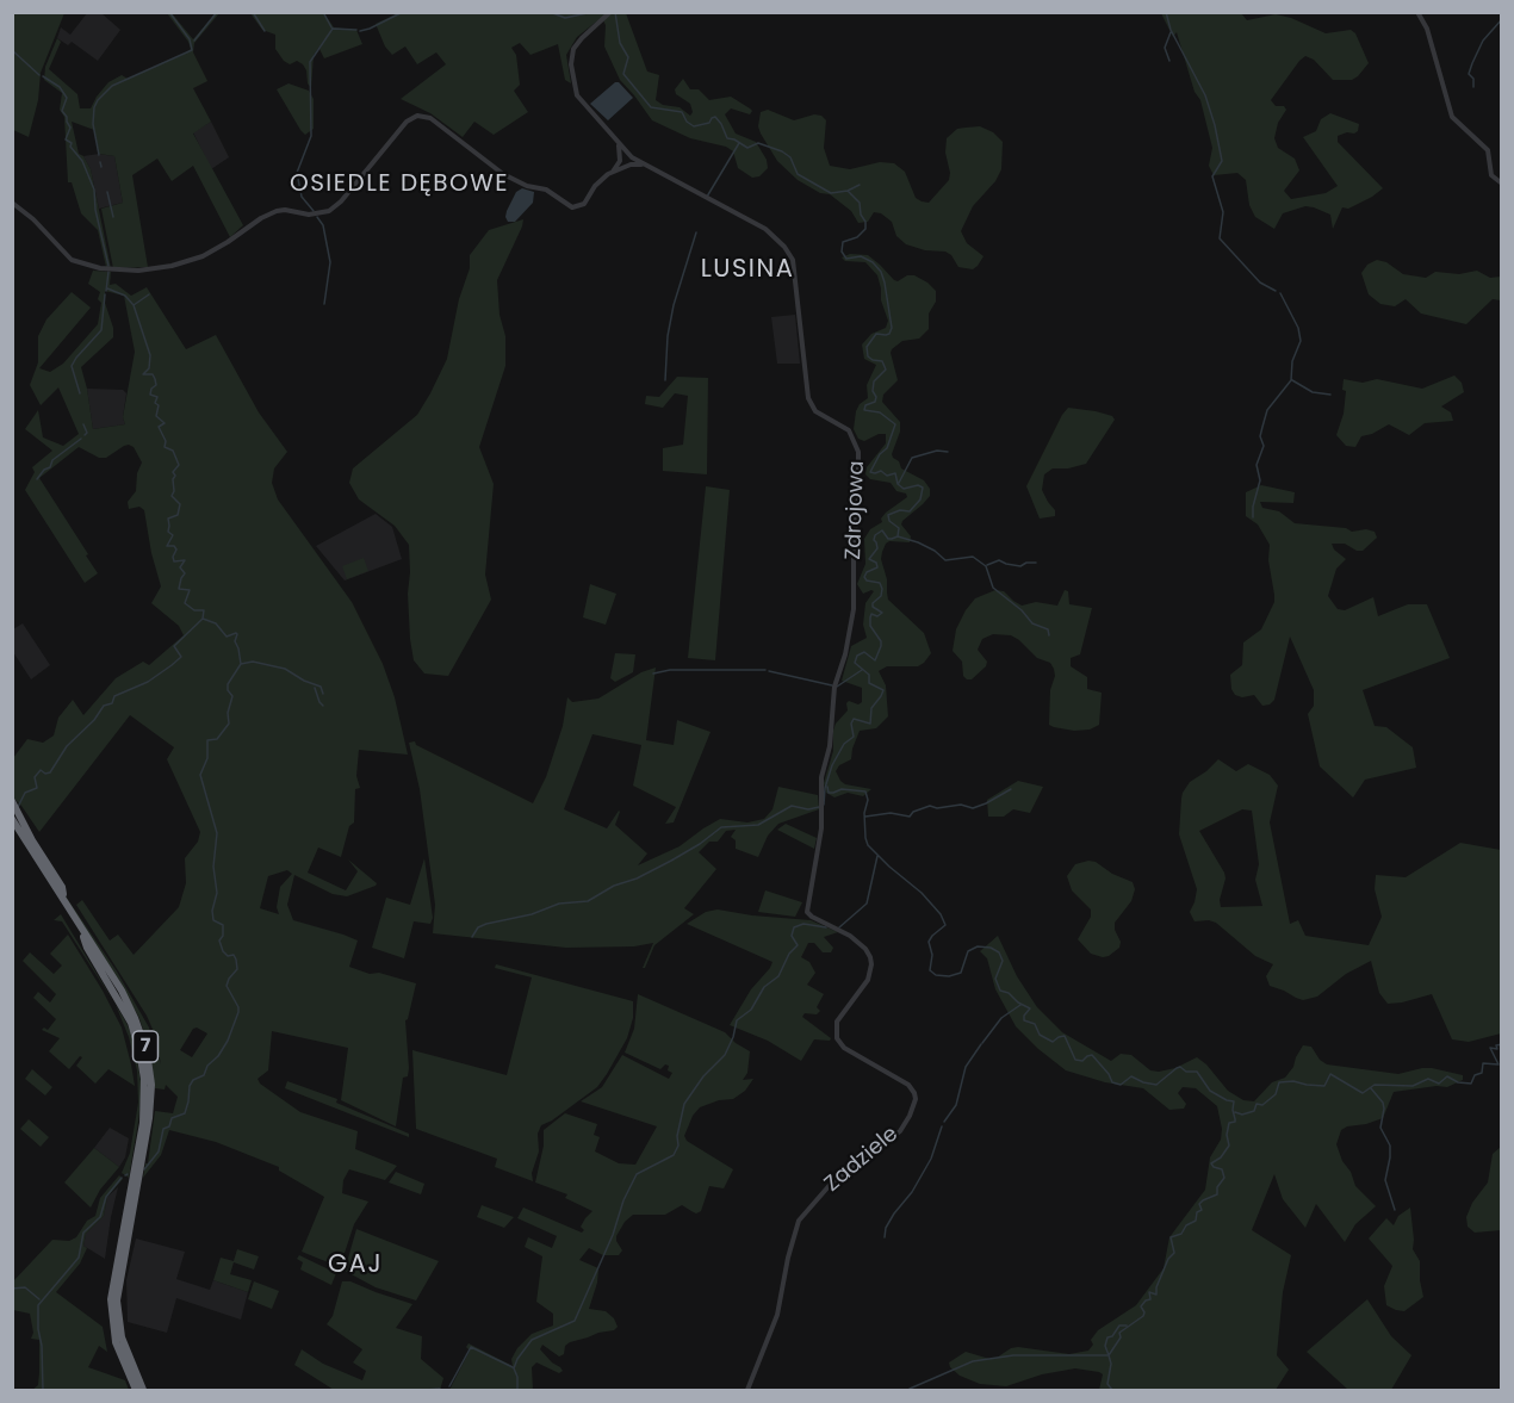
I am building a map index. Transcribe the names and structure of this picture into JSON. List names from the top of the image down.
{
  "streets": {
    "highway": ["7"],
    "street": ["Zdrojowa", "Zadziele"]
  },
  "crossings": [
    ["Zdrojowa", "Zadziele"]
  ],
  "districts": ["OSIEDLE DĘBOWE", "LUSINA", "GAJ"]
}
